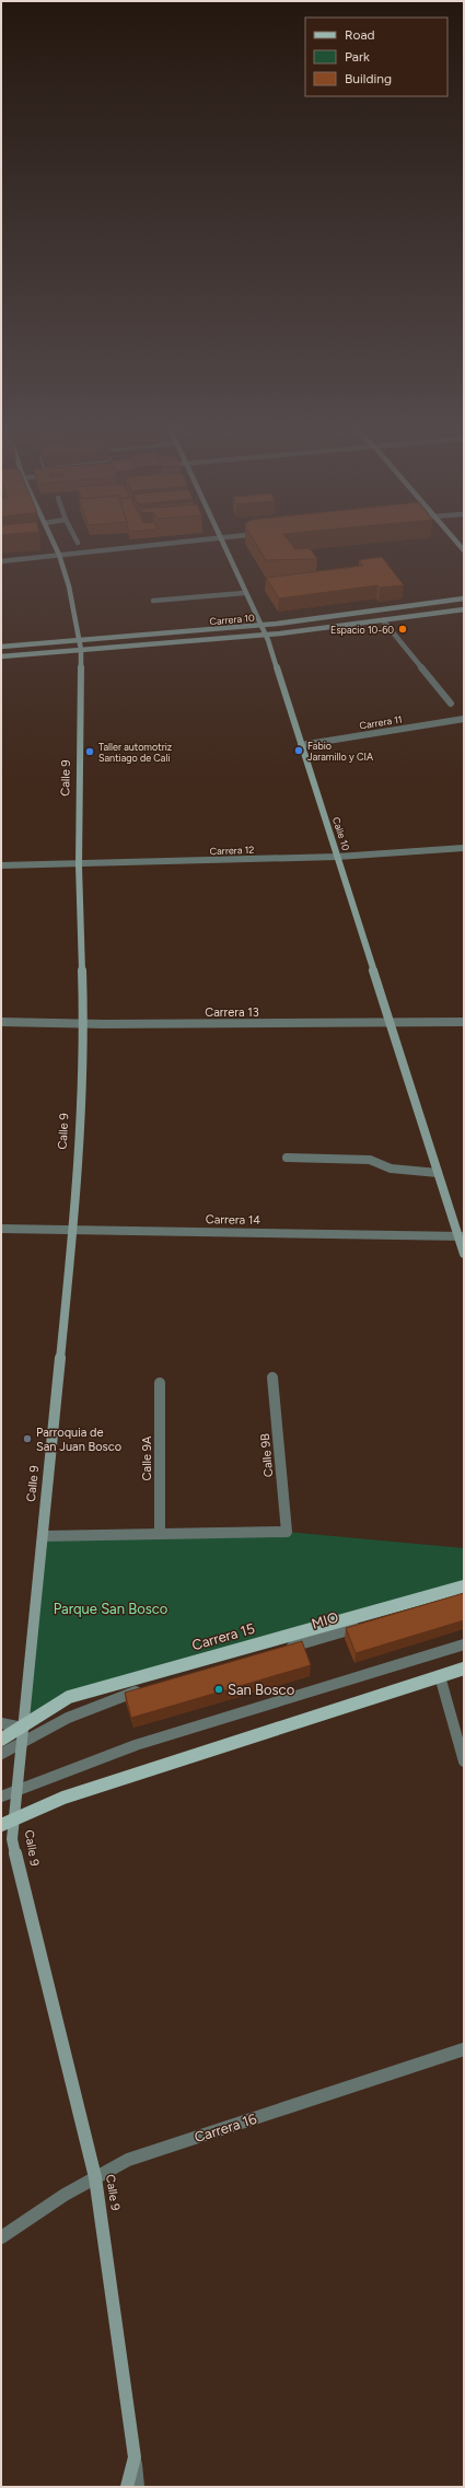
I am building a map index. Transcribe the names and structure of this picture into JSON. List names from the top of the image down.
{
  "streets": {
    "main road": [
      "Carrera 10",
      "Calle 9",
      "Calle 10",
      "Carrera 15"
    ],
    "street": [
      "Carrera 11",
      "Carrera 12",
      "Carrera 13",
      "Carrera 14",
      "Calle 9B",
      "Calle 9A",
      "MIO",
      "Carrera 16"
    ]
  },
  "crossings": [
    ["Carrera 10", "Calle 9"],
    ["Carrera 10", "Calle 10"],
    ["Carrera 11", "Calle 10"],
    ["Calle 9", "Carrera 12"],
    ["Calle 9", "Carrera 13"],
    ["Calle 9", "Carrera 14"],
    ["Calle 9", "Carrera 15"],
    ["Calle 9", "Carrera 16"],
    ["Calle 10", "Carrera 12"],
    ["Calle 10", "Carrera 13"],
    ["Calle 10", "Carrera 14"],
    ["Calle 9B", "Calle 9A"]
  ],
  "parks": ["Parque San Bosco"],
  "places": [
    "Espacio 10-60",
    "Fabio Jaramillo y CIA",
    "Taller automotriz Santiago de Cali",
    "Parroquia de San Juan Bosco",
    "San Bosco"
  ],
  "legend": ["Road", "Park", "Building"]
}
